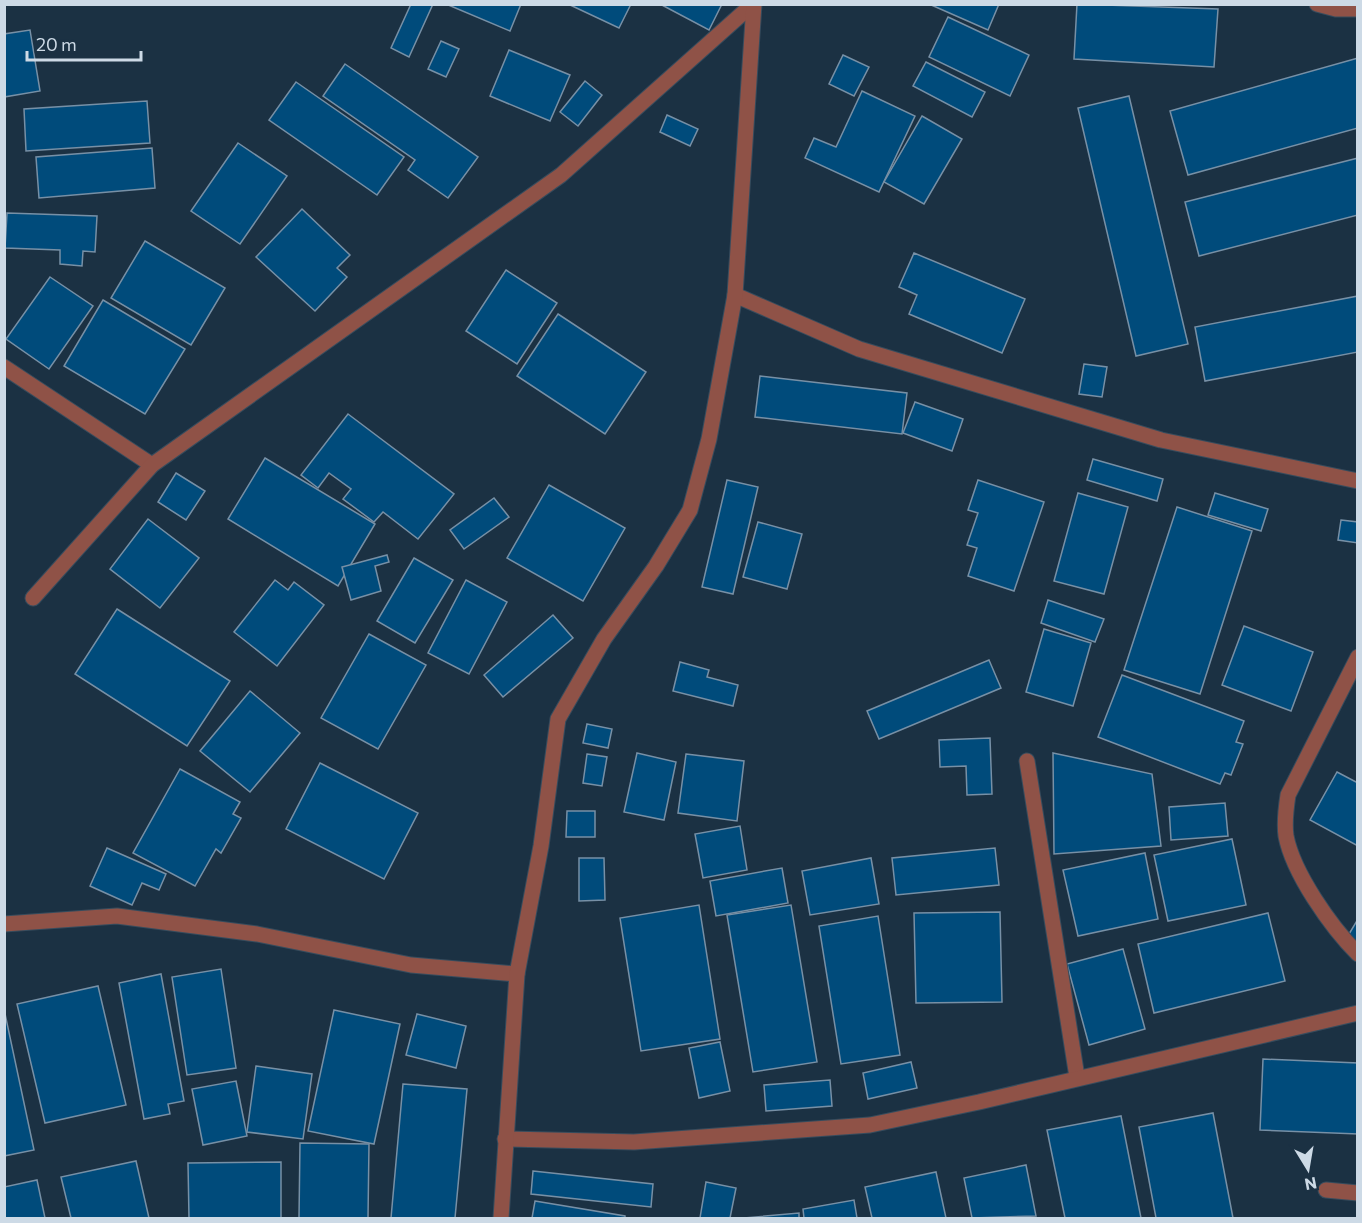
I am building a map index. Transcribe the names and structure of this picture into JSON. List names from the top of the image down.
{
  "scale_bar": "20 m",
  "north": "bottom"
}
